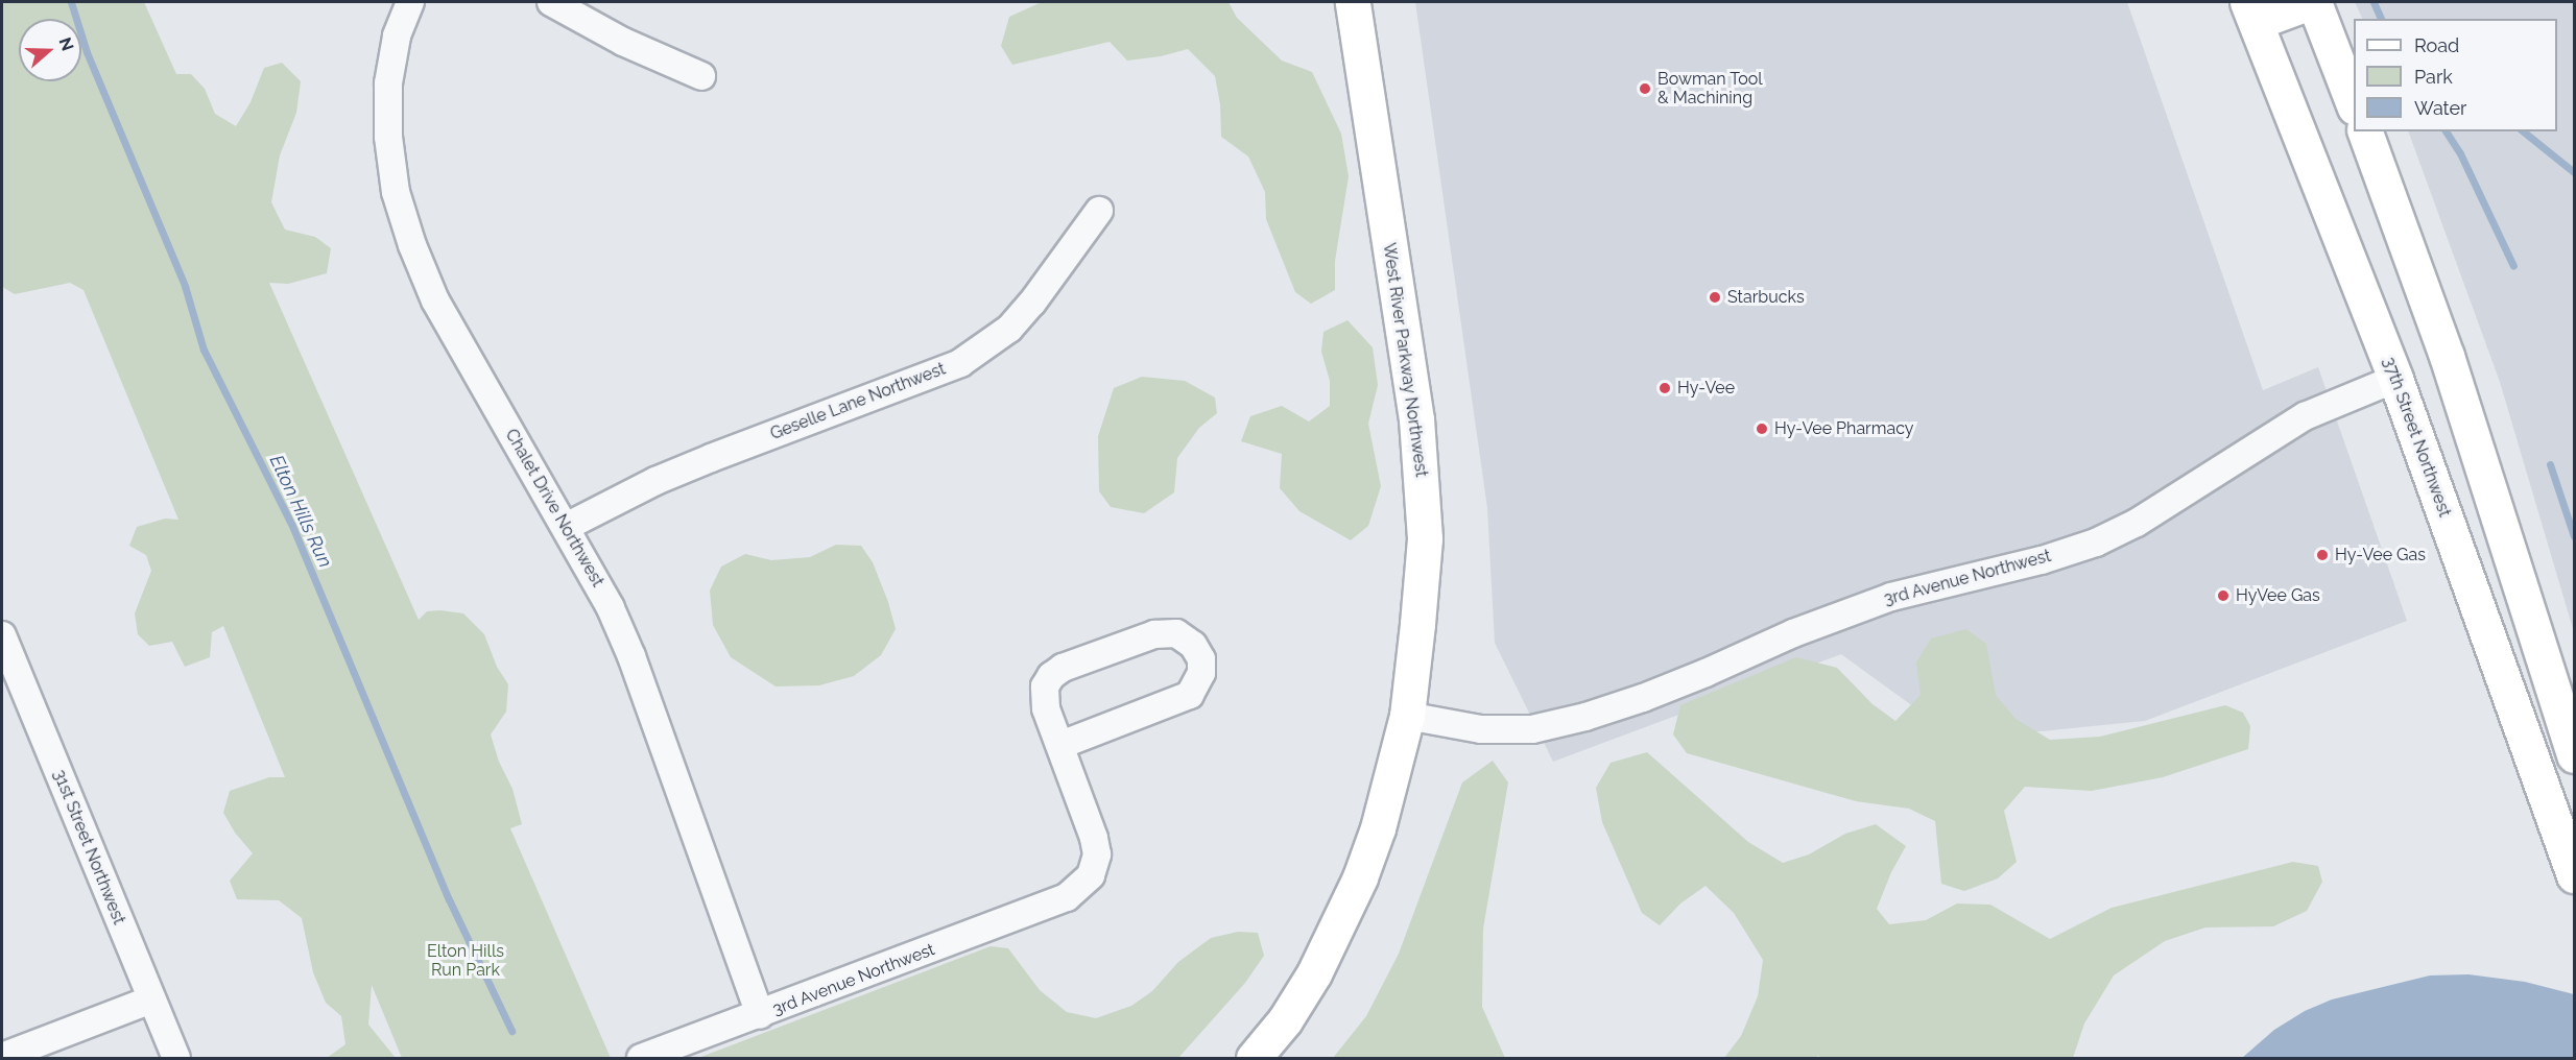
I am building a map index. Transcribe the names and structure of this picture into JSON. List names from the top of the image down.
{
  "streets": {
    "main road": ["West River Parkway Northwest", "37th Street Northwest"],
    "street": [
      "Geselle Lane Northwest",
      "Chalet Drive Northwest",
      "3rd Avenue Northwest",
      "31st Street Northwest"
    ]
  },
  "crossings": [
    ["West River Parkway Northwest", "3rd Avenue Northwest"],
    ["Geselle Lane Northwest", "Chalet Drive Northwest"],
    ["37th Street Northwest", "3rd Avenue Northwest"],
    ["Chalet Drive Northwest", "3rd Avenue Northwest"]
  ],
  "water": ["Elton Hills Run"],
  "parks": ["Elton Hills Run Park"],
  "places": [
    "Bowman Tool & Machining",
    "Starbucks",
    "Hy-Vee",
    "Hy-Vee Pharmacy",
    "Hy-Vee Gas",
    "HyVee Gas"
  ],
  "legend": ["Road", "Park", "Water"],
  "north": "right"
}
